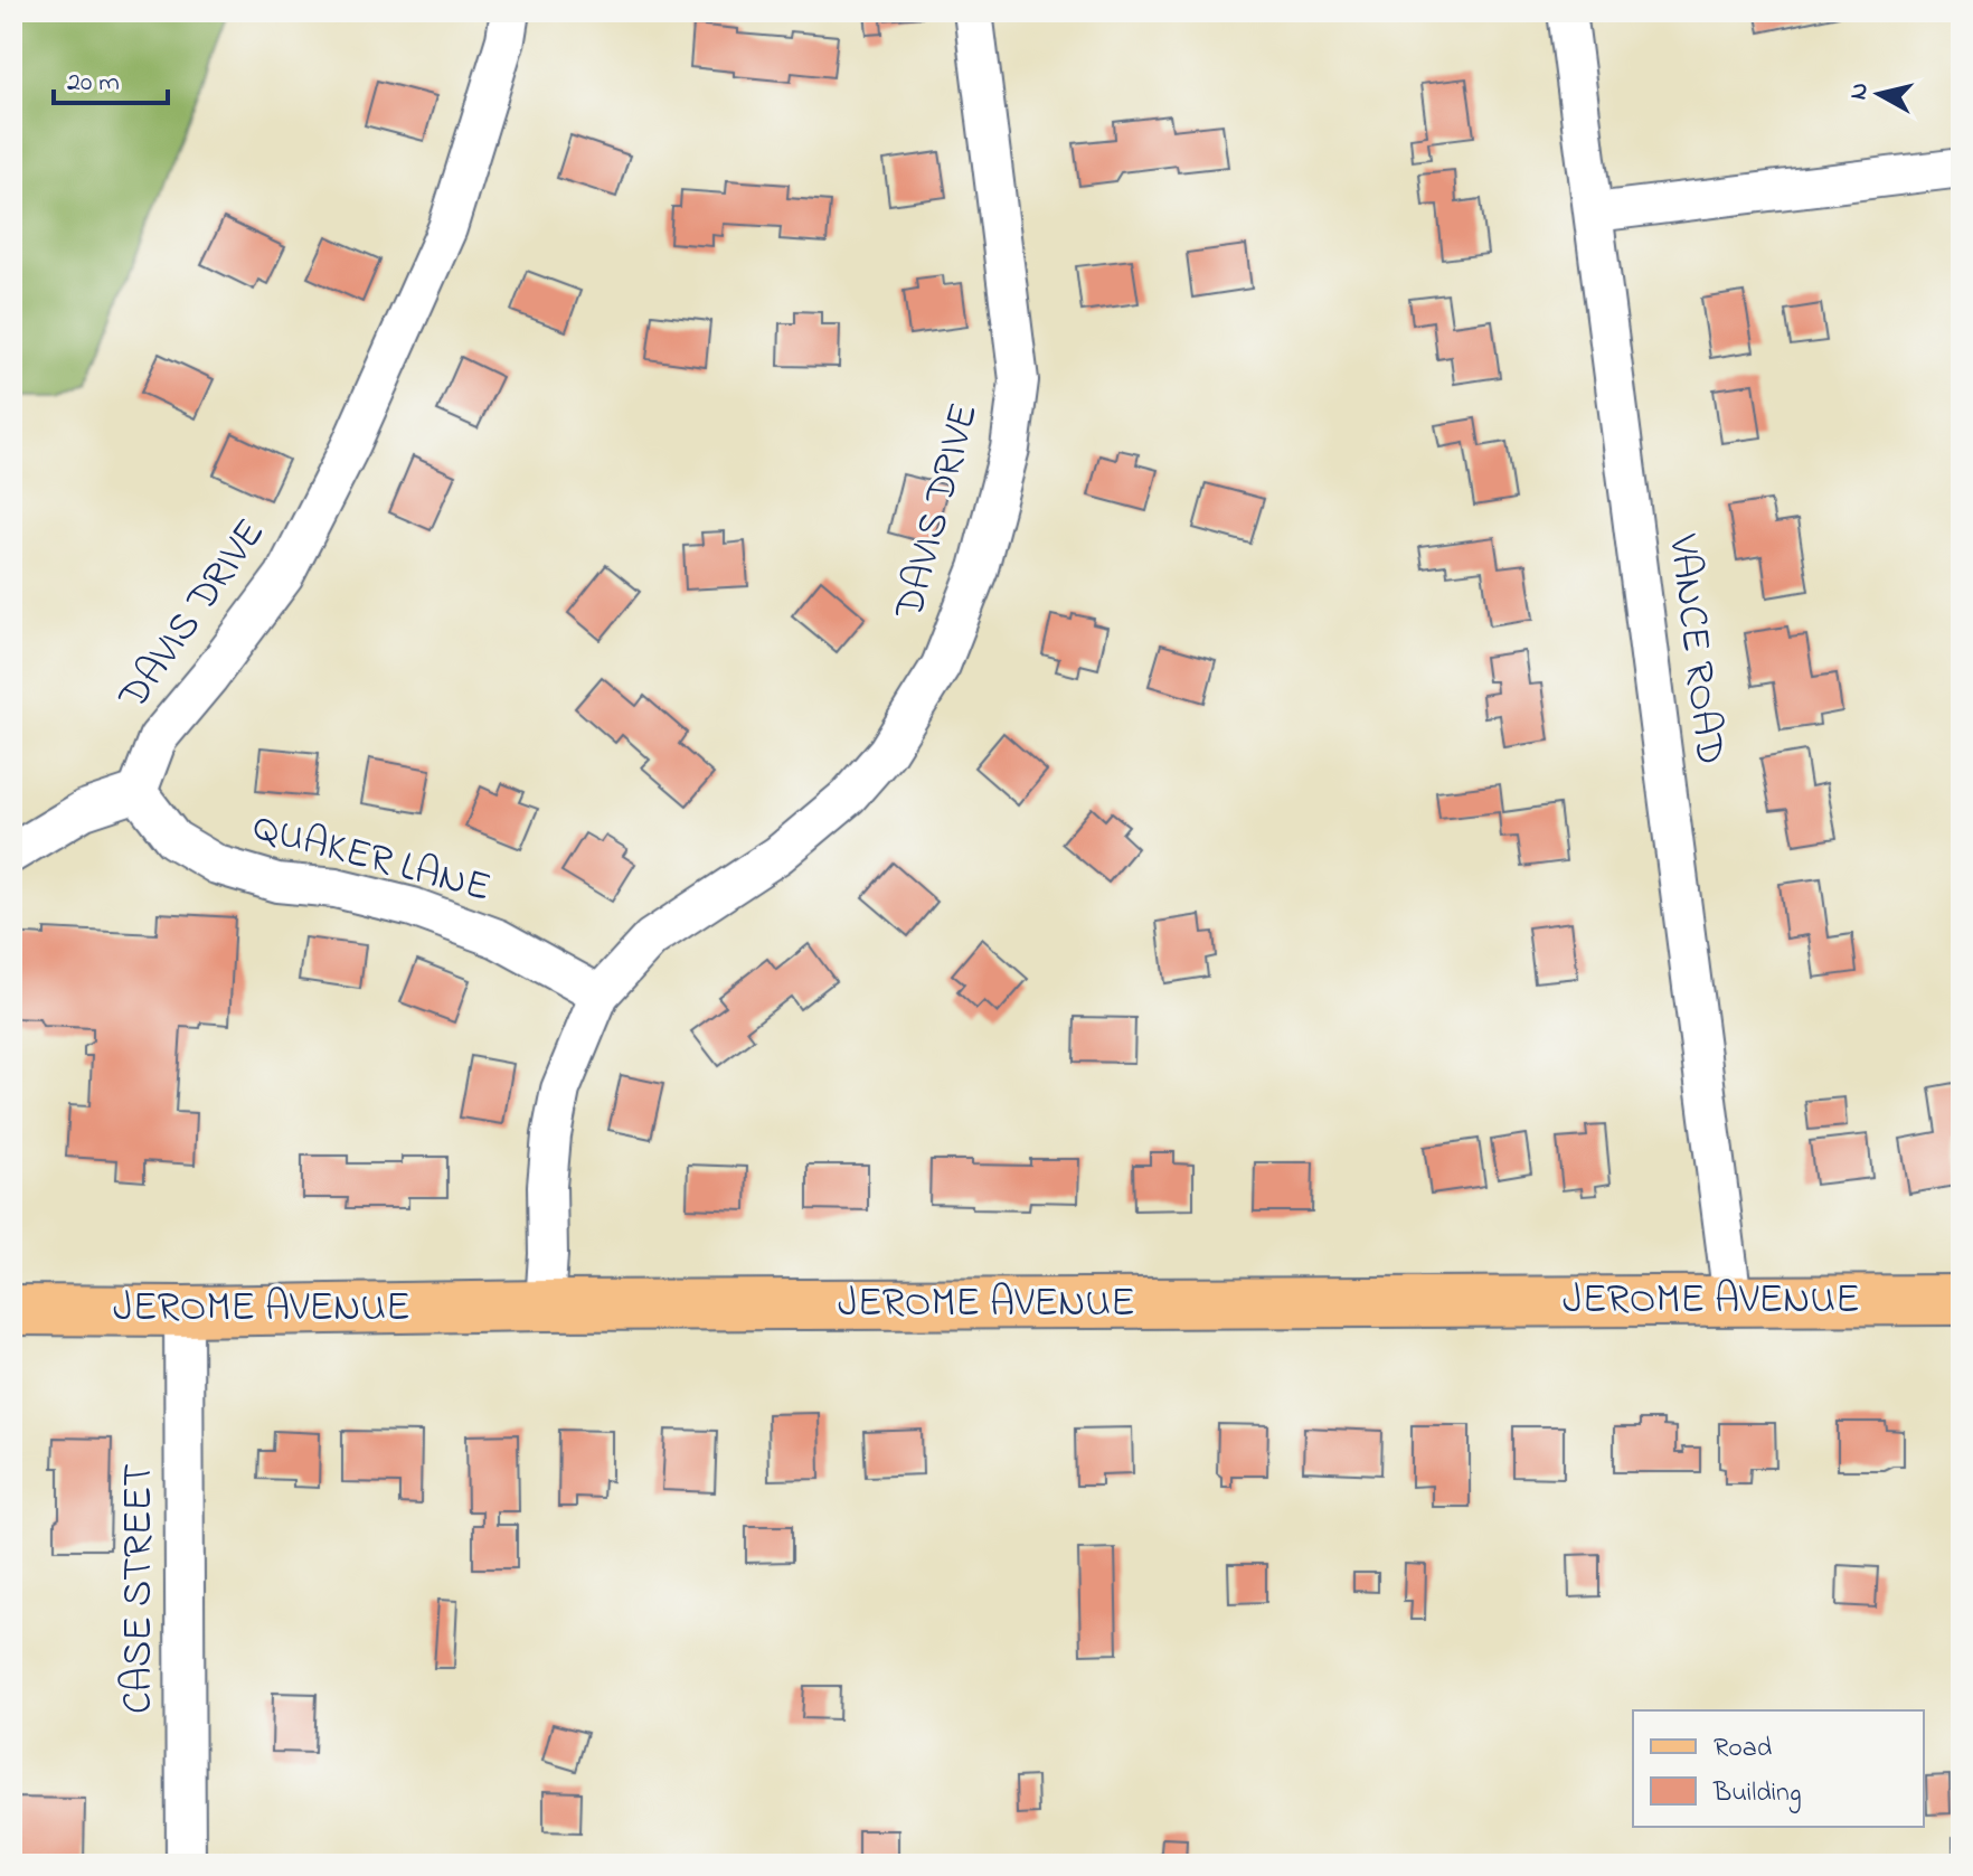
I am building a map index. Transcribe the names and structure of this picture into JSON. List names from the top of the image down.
{
  "streets": {
    "main road": ["JEROME AVENUE"],
    "street": [
      "DAVIS DRIVE",
      "VANCE ROAD",
      "QUAKER LANE",
      "CASE STREET"
    ]
  },
  "crossings": [
    ["DAVIS DRIVE", "QUAKER LANE"],
    ["DAVIS DRIVE", "JEROME AVENUE"],
    ["VANCE ROAD", "JEROME AVENUE"],
    ["JEROME AVENUE", "CASE STREET"]
  ],
  "legend": ["Road", "Building"],
  "scale_bar": "20 m",
  "north": "left"
}
